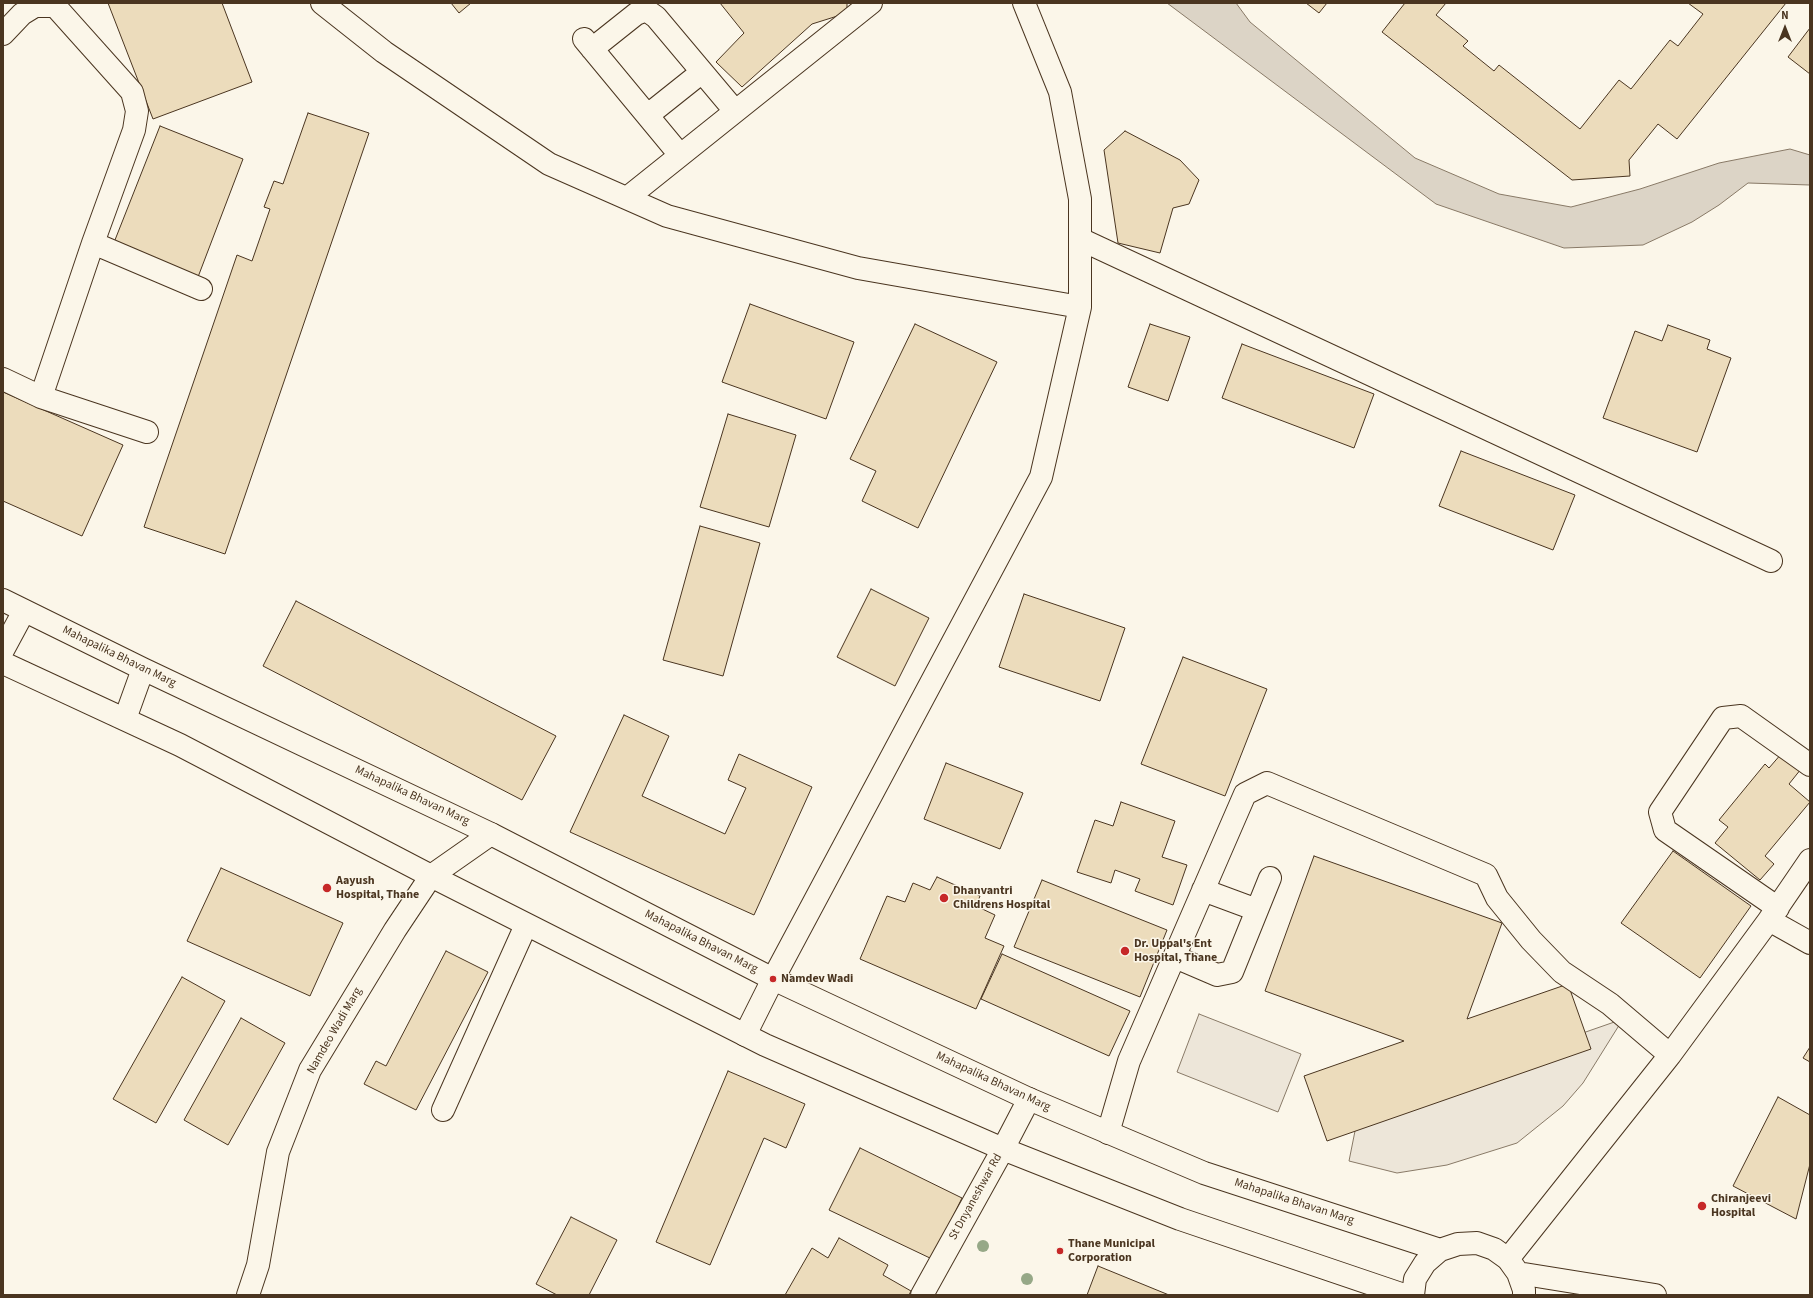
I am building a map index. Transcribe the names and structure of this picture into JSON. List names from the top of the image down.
{
  "streets": {
    "street": ["Mahapalika Bhavan Marg", "Namdeo Wadi Marg", "St Dnyaneshwar Rd"]
  },
  "crossings": [
    ["Mahapalika Bhavan Marg", "Namdeo Wadi Marg"],
    ["Mahapalika Bhavan Marg", "St Dnyaneshwar Rd"]
  ],
  "places": [
    "Aayush Hospital, Thane",
    "Dhanvantri Childrens Hospital",
    "Dr. Uppal's Ent Hospital, Thane",
    "Namdev Wadi",
    "Chiranjeevi Hospital",
    "Thane Municipal Corporation"
  ],
  "north": "top"
}
